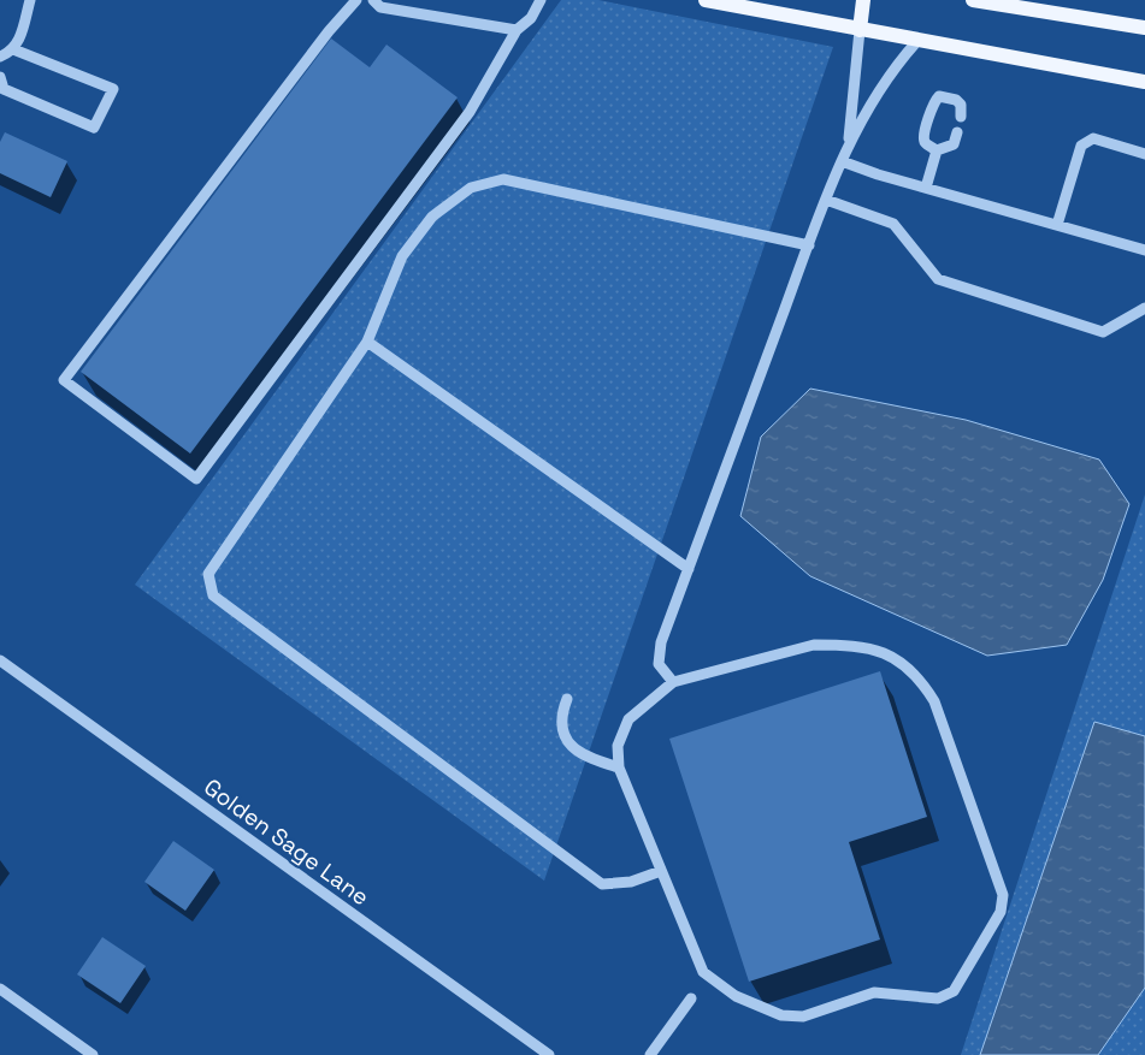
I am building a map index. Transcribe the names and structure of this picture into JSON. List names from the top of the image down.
{
  "streets": {
    "street": ["Golden Sage Lane"]
  }
}
